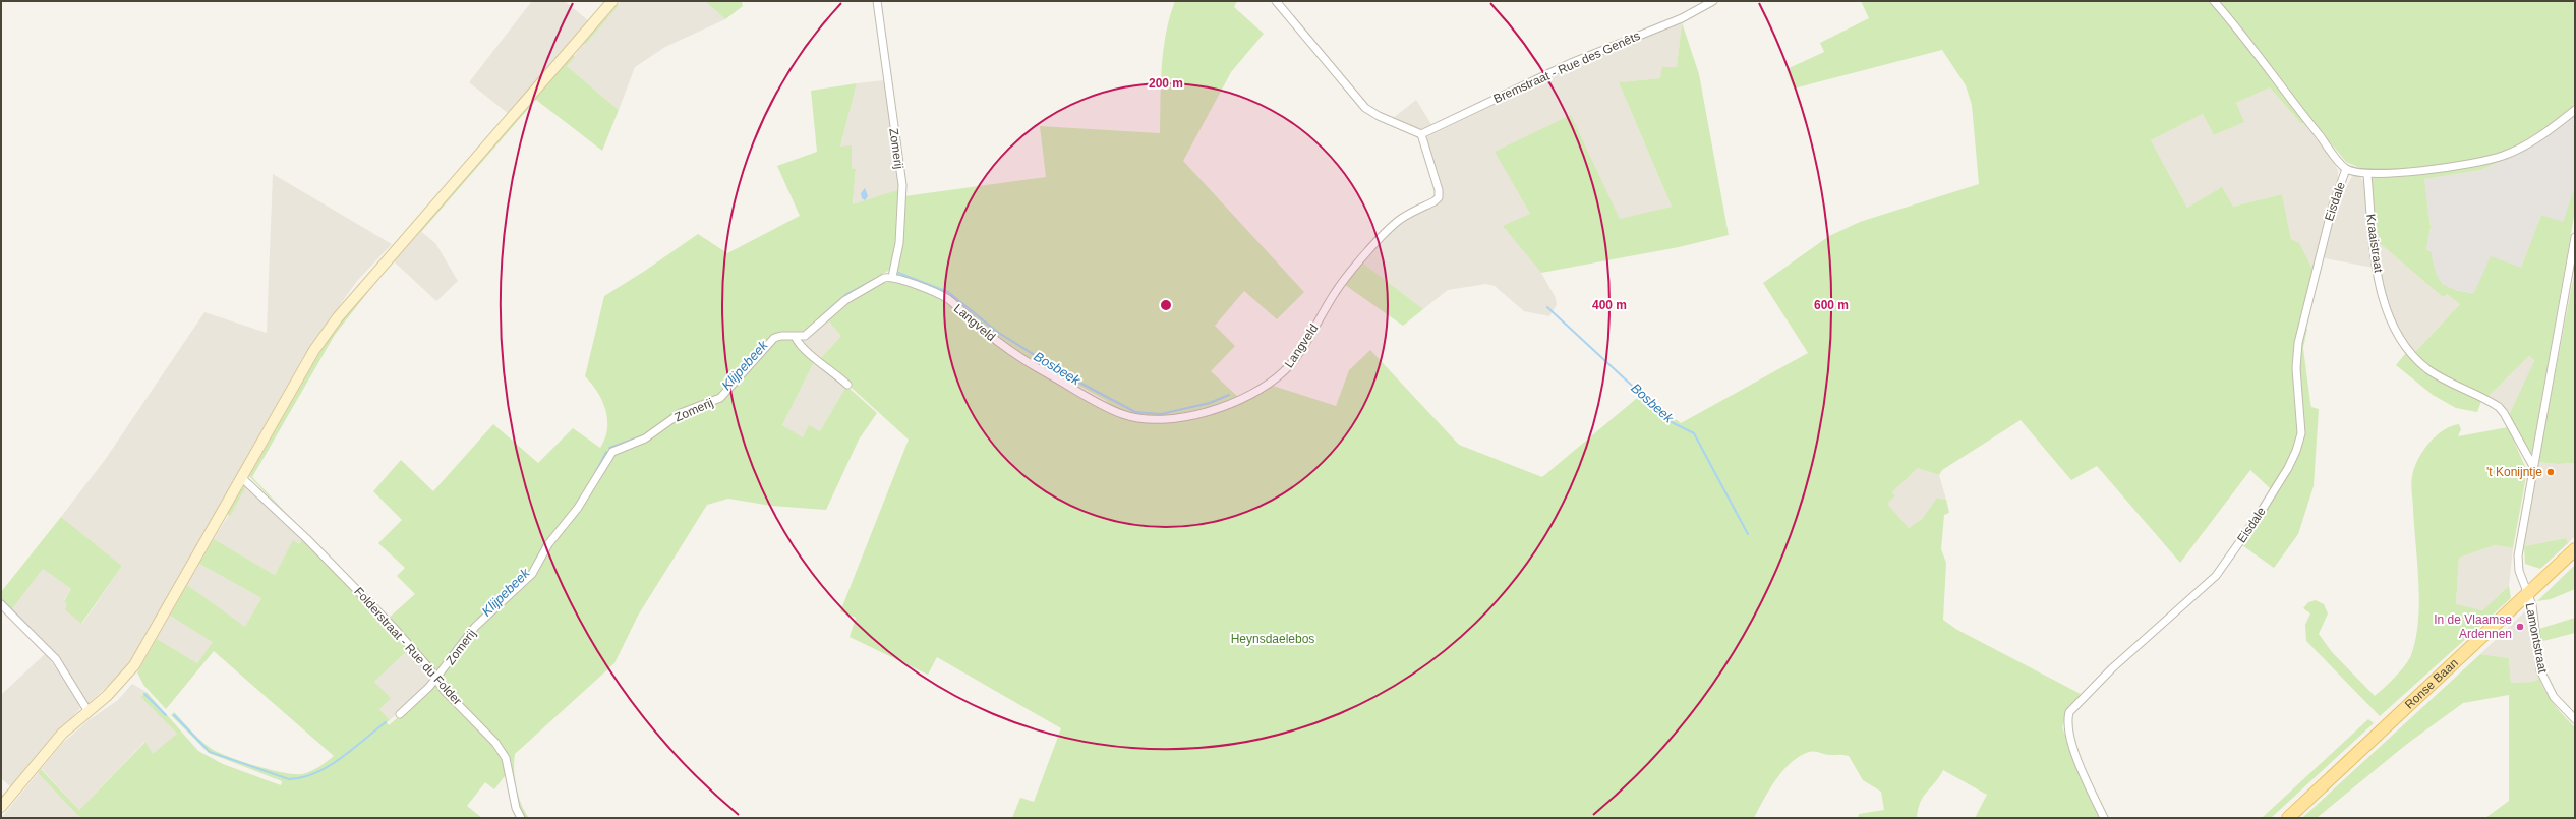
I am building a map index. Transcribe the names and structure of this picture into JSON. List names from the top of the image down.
{
  "streets": {
    "main road": ["Ronse Baan"],
    "street": [
      "Bremstraat - Rue des Genêts",
      "Zomerij",
      "Eisdale",
      "Kraaistraat",
      "Langveld",
      "Lamontstraat",
      "Folderstraat - Rue du Folder"
    ]
  },
  "crossings": [
    ["Bremstraat - Rue des Genêts", "Langveld"],
    ["Zomerij", "Langveld"],
    ["Zomerij", "Folderstraat - Rue du Folder"],
    ["Kraaistraat", "Lamontstraat"],
    ["Lamontstraat", "Ronse Baan"]
  ],
  "water": ["Klijpebeek", "Bosbeek"],
  "parks": ["Heynsdaelebos"],
  "places": ["'t Konijntje", "In de Vlaamse Ardennen"],
  "rings": ["200 m", "400 m", "600 m"]
}
